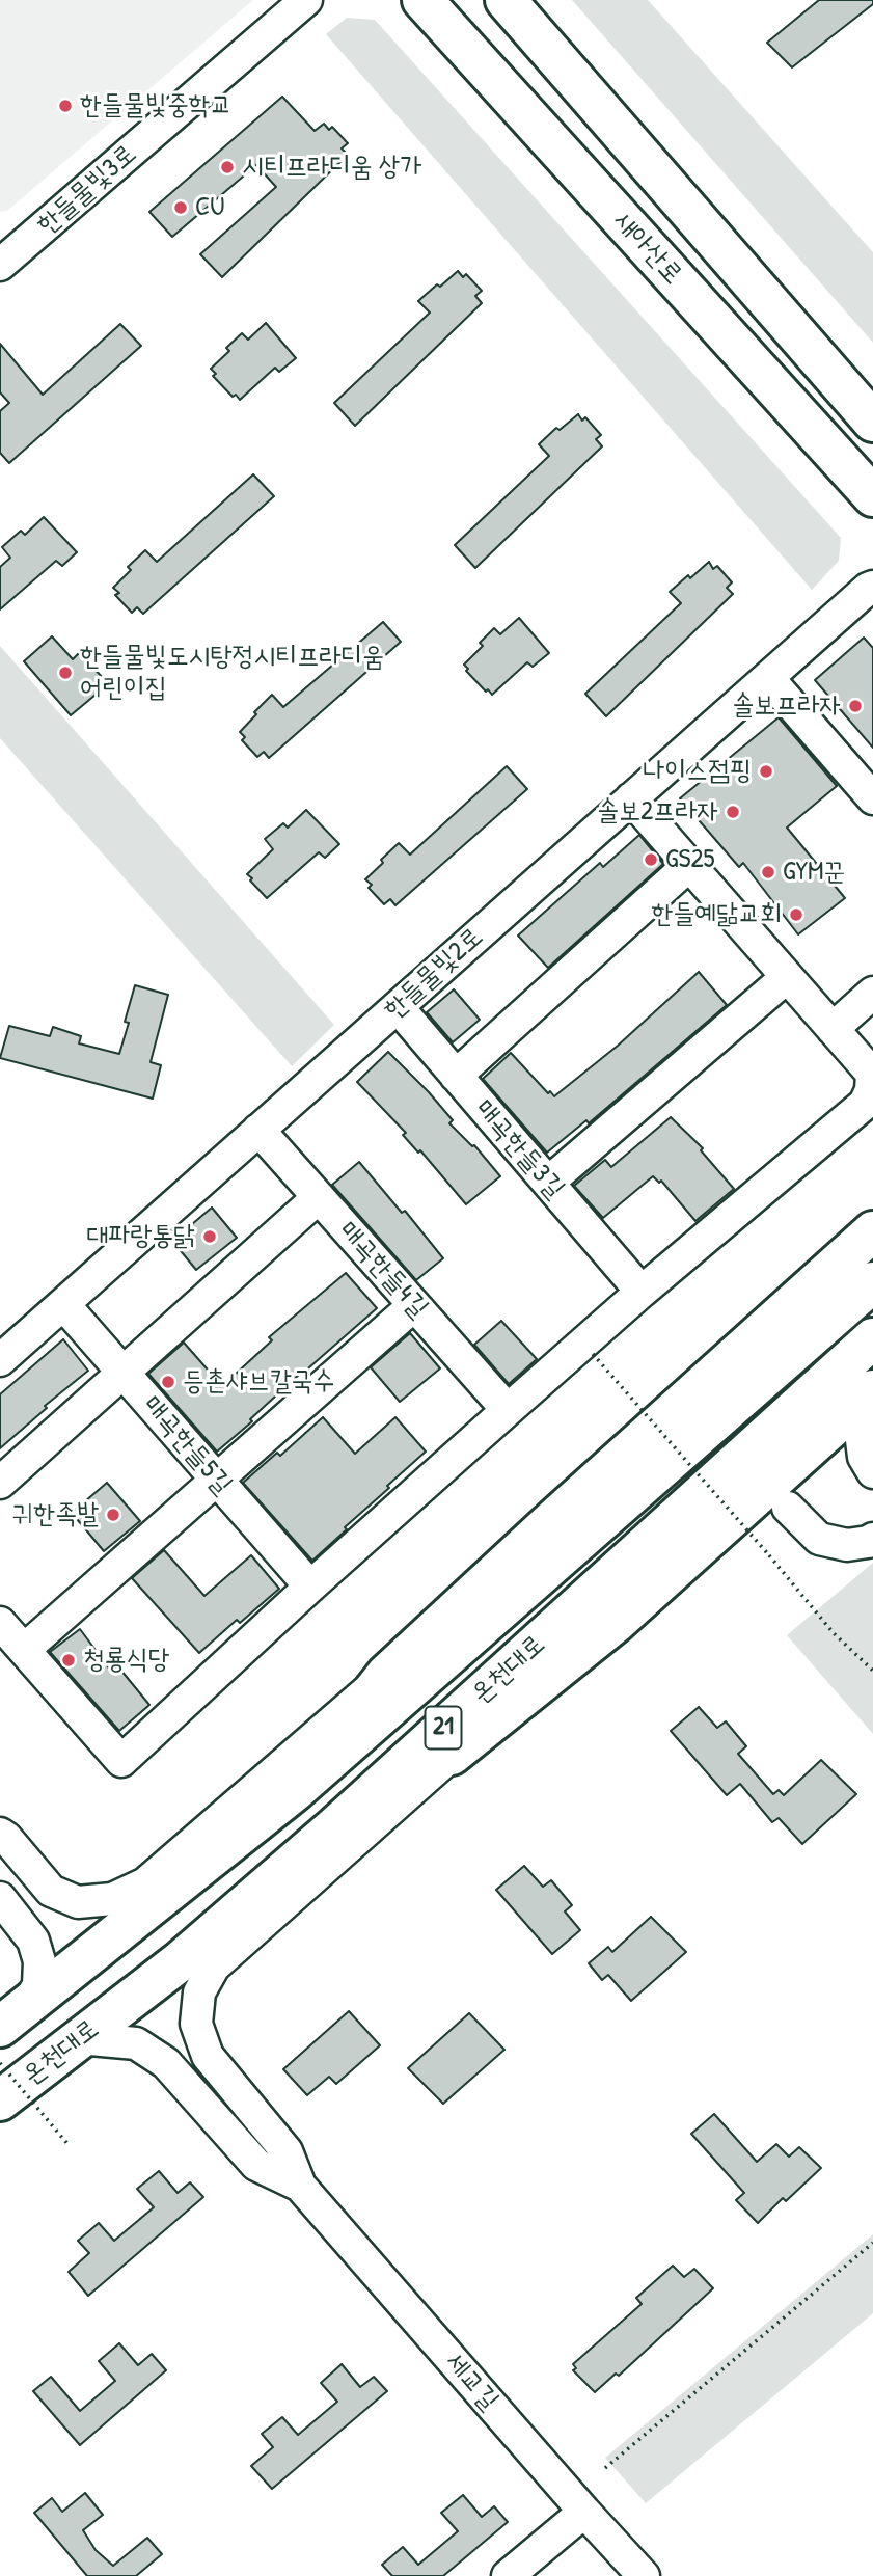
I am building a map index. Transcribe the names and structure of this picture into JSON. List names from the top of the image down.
{
  "streets": {
    "main road": ["새아산로", "온천대로", "21"],
    "street": [
      "한들물빛3로",
      "한들물빛2로",
      "매곡한들3길",
      "매곡한들4길",
      "매곡한들5길",
      "세교길"
    ]
  },
  "crossings": [
    ["한들물빛2로", "매곡한들3길"],
    ["한들물빛2로", "매곡한들4길"],
    ["한들물빛2로", "매곡한들5길"]
  ],
  "places": [
    "한들물빛중학교",
    "시티프라디움 상가",
    "CU",
    "한들물빛도시탕정시티프라디움 어린이집",
    "솔보프라자",
    "나이스점핑",
    "솔보2프라자",
    "GS25",
    "GYM꾼",
    "한들예닮교회",
    "대파랑통닭",
    "등촌샤브칼국수",
    "귀한족발",
    "청룡식당"
  ]
}
